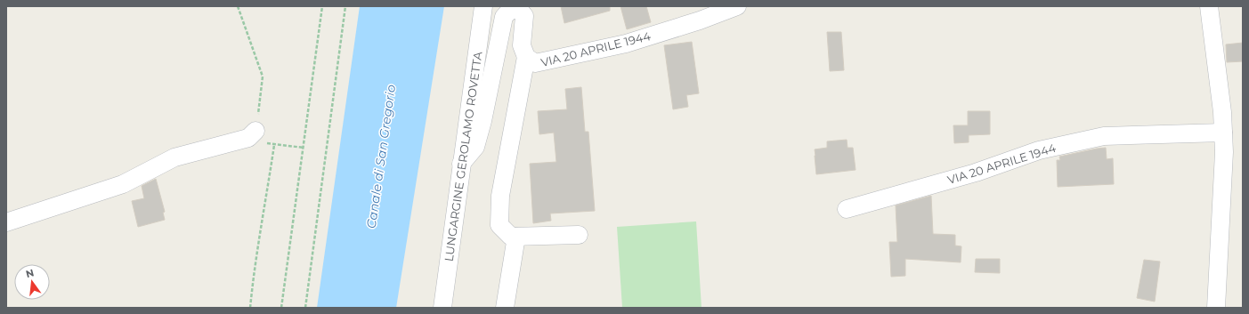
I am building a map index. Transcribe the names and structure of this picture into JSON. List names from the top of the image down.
{
  "streets": {
    "street": ["VIA 20 APRILE 1944", "LUNGARGINE GEROLAMO ROVETTA"]
  },
  "crossings": [
    ["VIA 20 APRILE 1944", "LUNGARGINE GEROLAMO ROVETTA"]
  ],
  "water": ["Canale di San Gregorio"],
  "north": "top"
}
